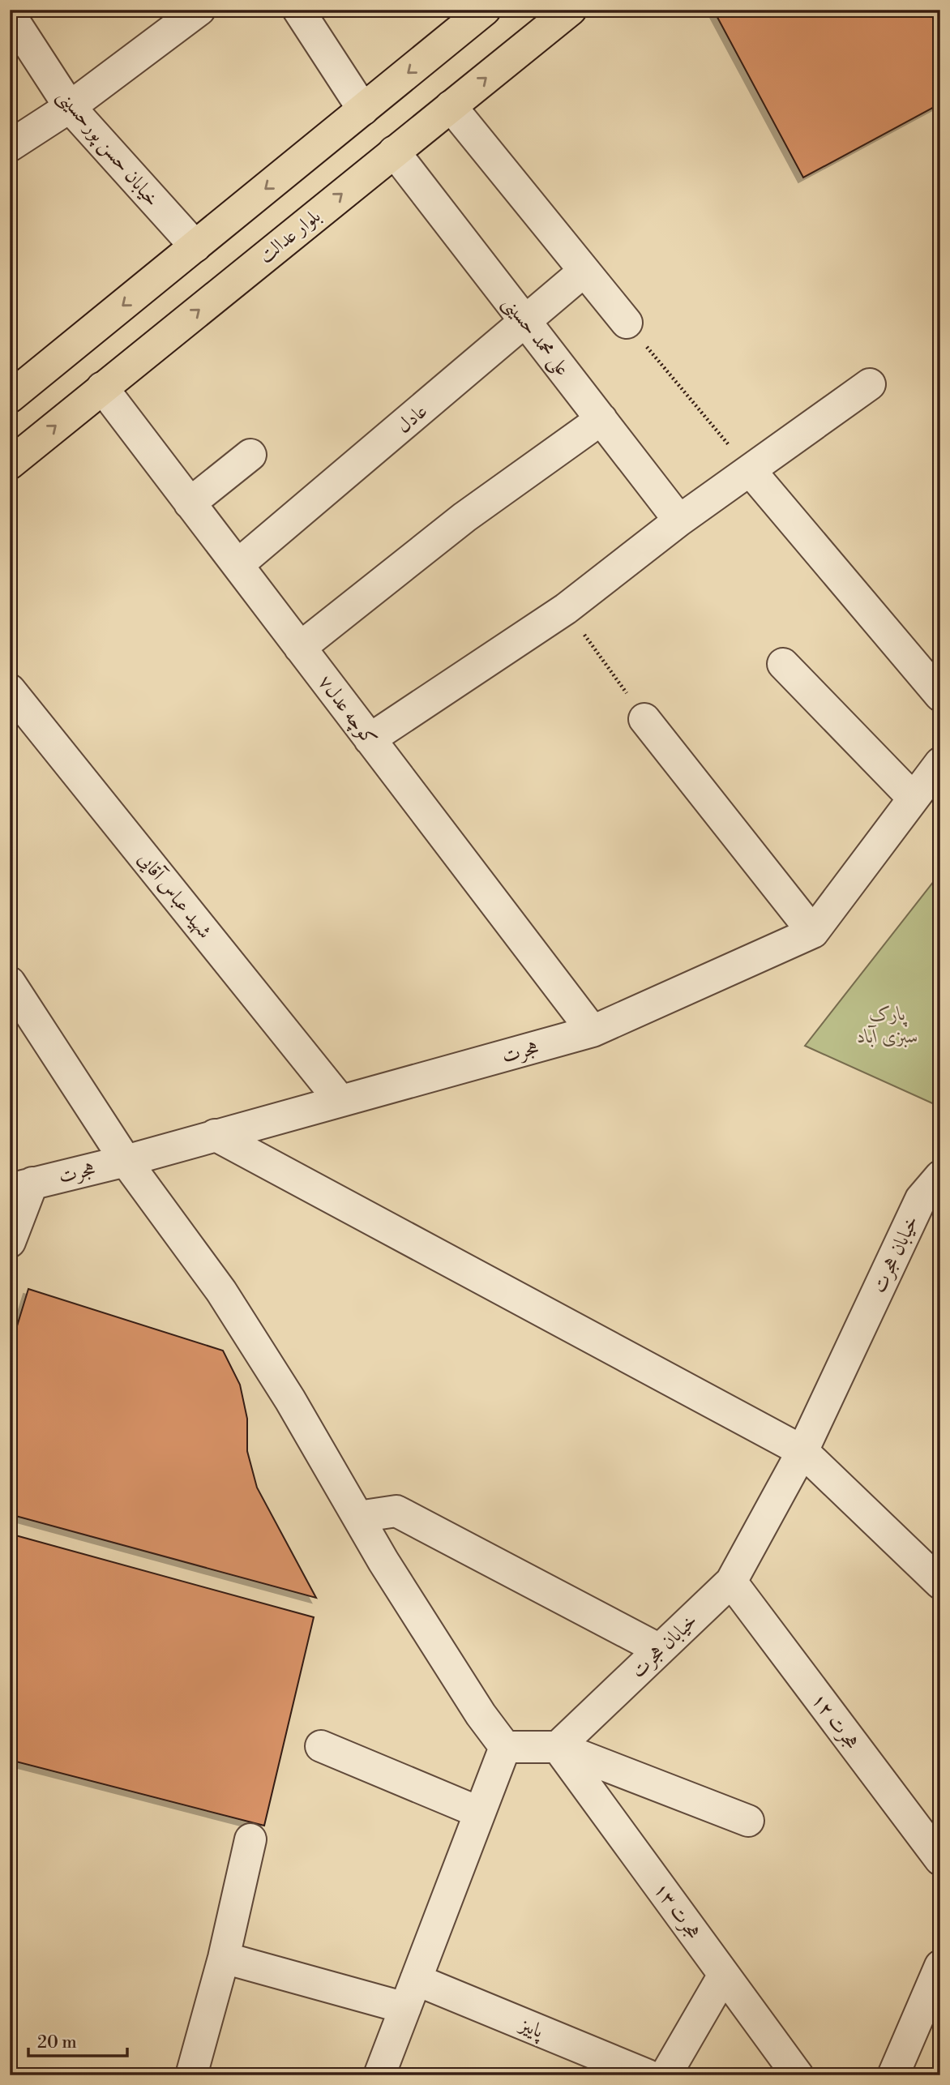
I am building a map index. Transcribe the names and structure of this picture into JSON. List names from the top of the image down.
{
  "streets": {
    "main road": ["بلوار عدالت"],
    "street": [
      "خیابان حسن پورحسینی",
      "علی محمد حسینی",
      "عادل",
      "کوچه عدل۷",
      "شهید عباس آقایی",
      "هجرت",
      "خیابان هجرت",
      "هجرت ۱۲",
      "هجرت ۱۳",
      "پاییز"
    ]
  },
  "crossings": [
    ["بلوار عدالت", "علی محمد حسینی"],
    ["بلوار عدالت", "کوچه عدل۷"],
    ["علی محمد حسینی", "عادل"],
    ["عادل", "کوچه عدل۷"],
    ["کوچه عدل۷", "هجرت"],
    ["شهید عباس آقایی", "هجرت"],
    ["خیابان هجرت", "هجرت ۱۲"],
    ["خیابان هجرت", "هجرت ۱۳"]
  ],
  "parks": ["پارک سبزی آباد"],
  "scale_bar": "20 m"
}
